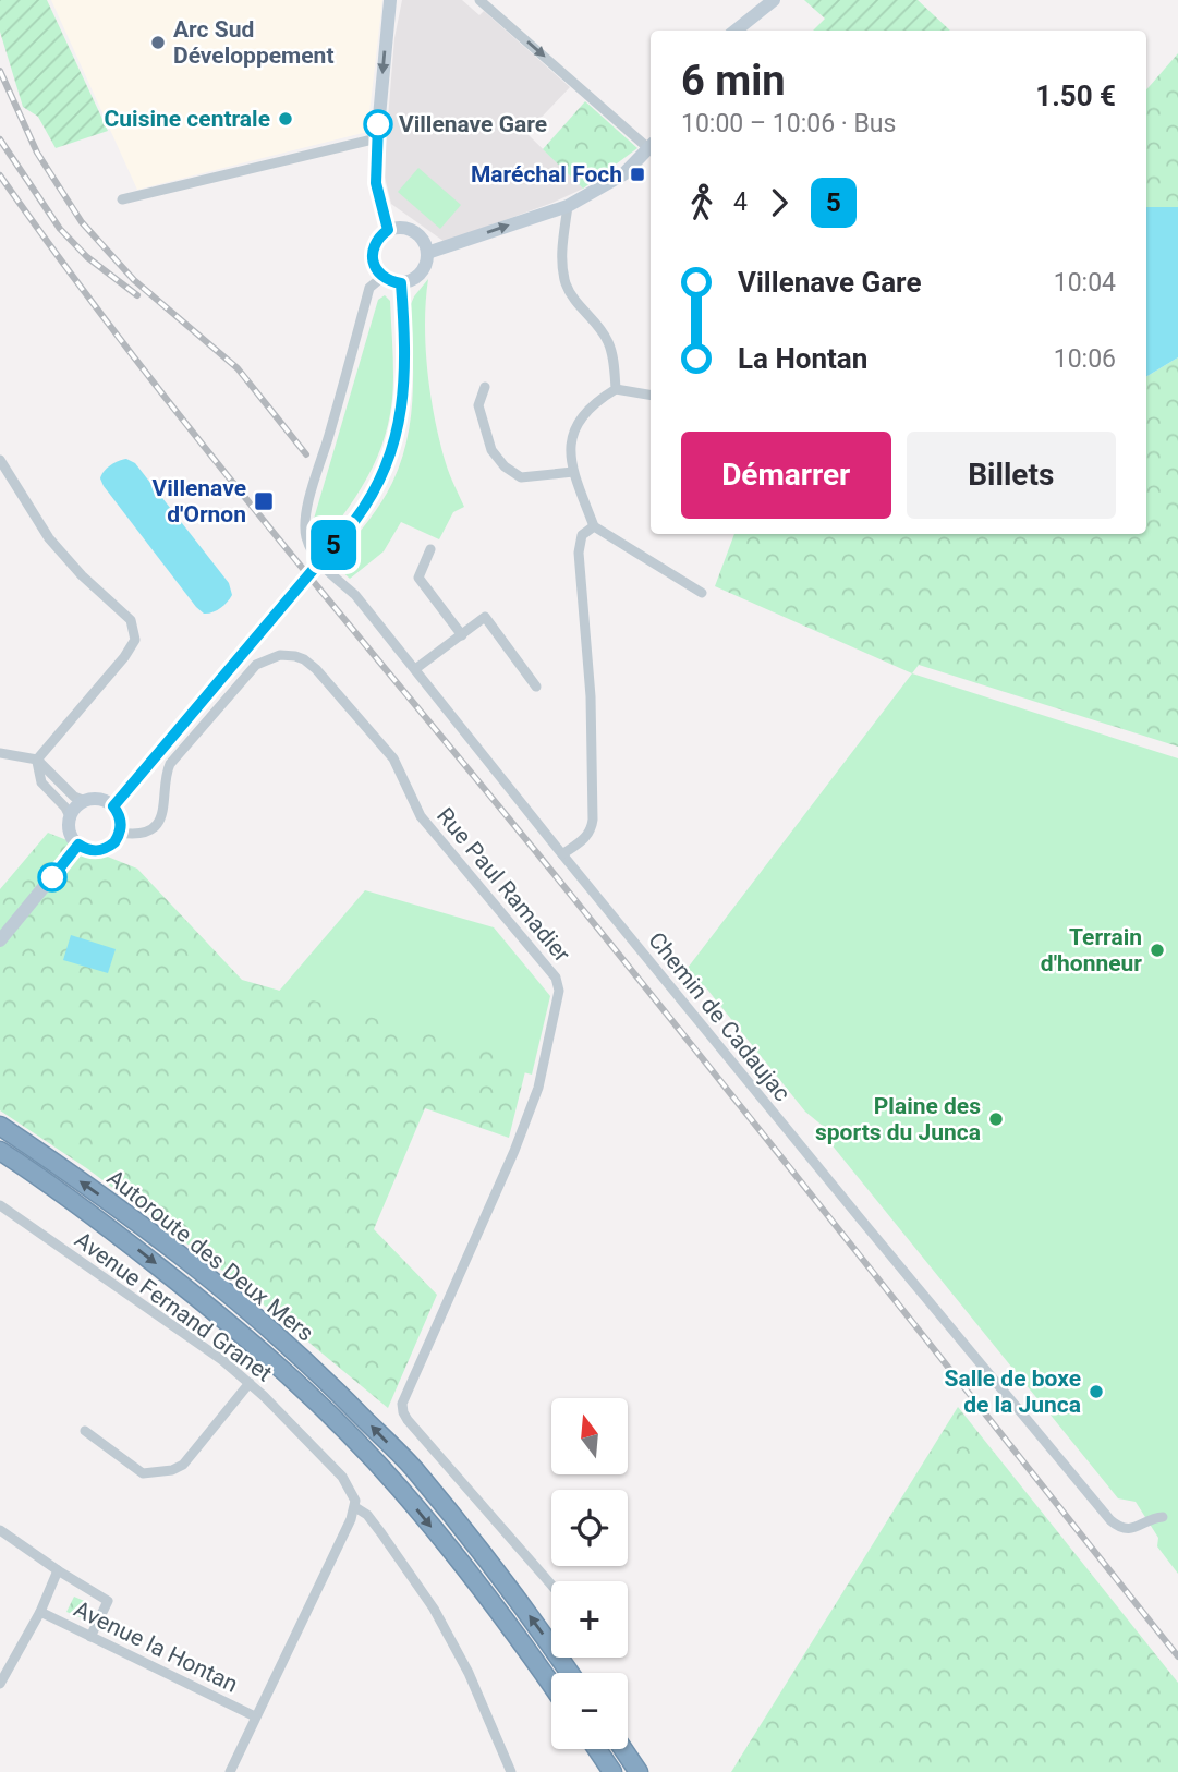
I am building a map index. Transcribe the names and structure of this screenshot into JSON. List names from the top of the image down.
{
  "streets": {
    "highway": ["Autoroute des Deux Mers"],
    "street": [
      "Rue Paul Ramadier",
      "Chemin de Cadaujac",
      "Avenue Fernand Granet",
      "Avenue la Hontan"
    ]
  },
  "places": {
    "other": [
      "Arc Sud Développement",
      "Cuisine centrale",
      "Villenave Gare",
      "Terrain d'honneur",
      "Plaine des sports du Junca",
      "Salle de boxe de la Junca"
    ],
    "transit": ["Maréchal Foch", "Villenave d'Ornon"]
  },
  "lines": ["bus line 5"],
  "north": "top",
  "page": {
    "on_map": "5",
    "heading": ["6 min", "10:00 – 10:06 · Bus", "1.50 €"],
    "legs": ["4", "5"],
    "list": [
      {
        "name": "Villenave Gare",
        "value": "10:04"
      },
      {
        "name": "La Hontan",
        "value": "10:06"
      }
    ],
    "buttons": ["Démarrer", "Billets"],
    "map_buttons": ["+", "−"]
  }
}
